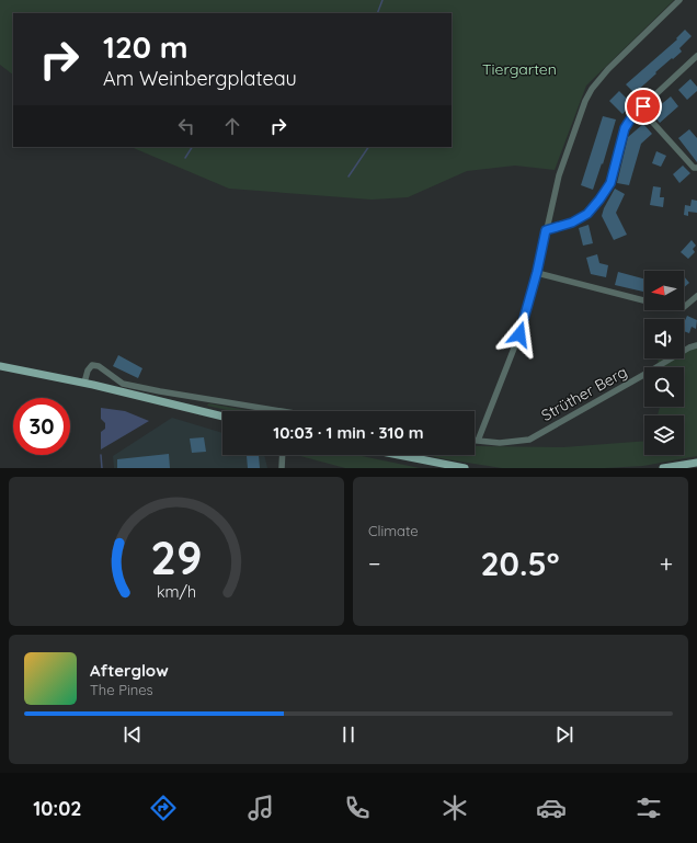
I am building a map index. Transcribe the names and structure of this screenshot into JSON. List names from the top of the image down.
{
  "streets": {
    "street": ["Strüther Berg"]
  },
  "parks": ["Tiergarten"],
  "north": "left",
  "page": {
    "turn": ["120 m", "Am Weinbergplateau"],
    "limit": "30",
    "trip": "10:03 · 1 min · 310 m",
    "tile": "Climate",
    "heat": ["−", "20.5°", "+"],
    "song": ["Afterglow", "The Pines"],
    "tabs": "10:02",
    "gauge": ["29", "km/h"]
  }
}
